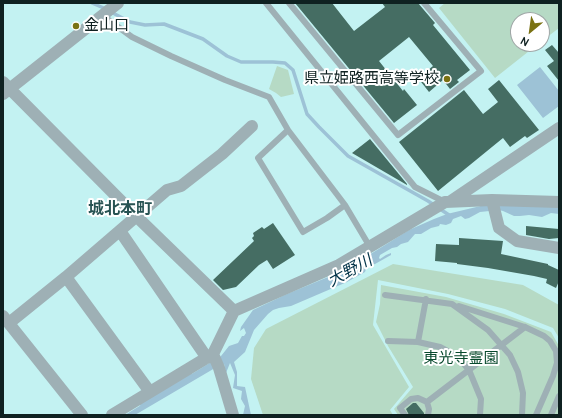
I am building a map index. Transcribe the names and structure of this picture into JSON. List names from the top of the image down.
{
  "districts": ["城北本町"],
  "water": ["大野川"],
  "parks": ["東光寺霊園"],
  "places": ["金山口", "県立姫路西高等学校"],
  "north": "bottom left"
}
